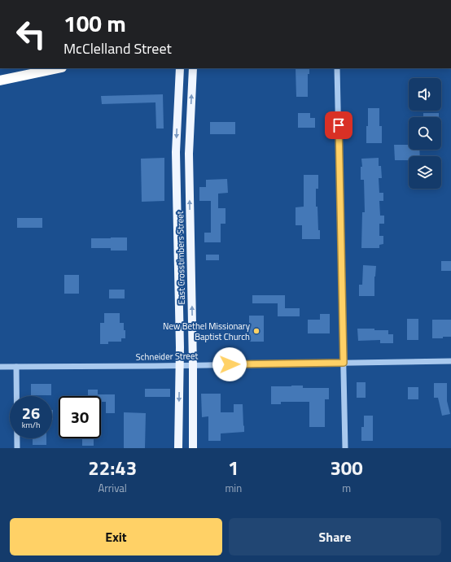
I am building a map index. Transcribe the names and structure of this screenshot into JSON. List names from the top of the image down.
{
  "streets": {
    "main road": ["East Crosstimbers Street"],
    "street": ["Schneider Street"]
  },
  "crossings": [
    ["East Crosstimbers Street", "Schneider Street"]
  ],
  "places": ["New Bethel Missionary Baptist Church"],
  "page": {
    "turn": ["100 m", "McClelland Street"],
    "speed": "26 km/h",
    "limit": "30",
    "eta": [
      "22:43",
      "Arrival",
      "1",
      "min",
      "300",
      "m"
    ],
    "buttons": ["Exit", "Share"]
  }
}
